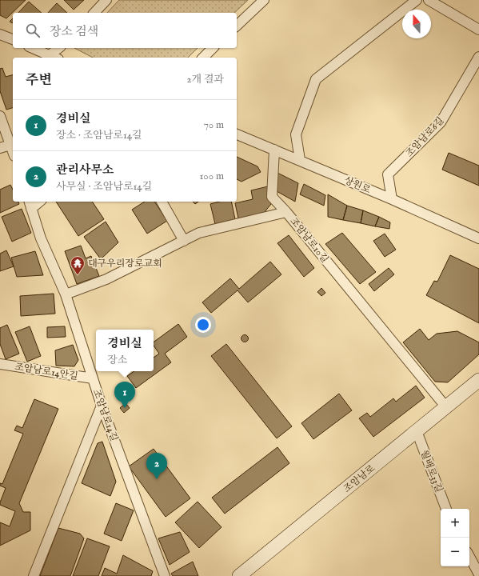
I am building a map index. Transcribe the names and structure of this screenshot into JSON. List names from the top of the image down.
{
  "streets": {
    "main road": ["조암남로"],
    "street": [
      "조암남로6길",
      "상원로",
      "조암남로10길",
      "조암남로14안길",
      "조암남로14길",
      "월배로33길"
    ]
  },
  "crossings": [
    ["조암남로6길", "상원로"],
    ["조암남로10길", "조암남로14길"],
    ["조암남로10길", "조암남로"],
    ["조암남로14안길", "조암남로14길"],
    ["월배로33길", "조암남로"]
  ],
  "places": {
    "temple": ["대구우리장로교회"]
  },
  "north": "top",
  "page": {
    "search": "장소 검색",
    "heading": ["주변", "2개 결과"],
    "list": [
      {
        "mark": "1",
        "name": "경비실",
        "note": "장소 · 조암남로14길",
        "value": "70 m"
      },
      {
        "mark": "2",
        "name": "관리사무소",
        "note": "사무실 · 조암남로14길",
        "value": "100 m"
      }
    ],
    "popup": ["경비실", "장소"],
    "pins": ["1", "2"],
    "map_buttons": ["+", "−"]
  }
}
